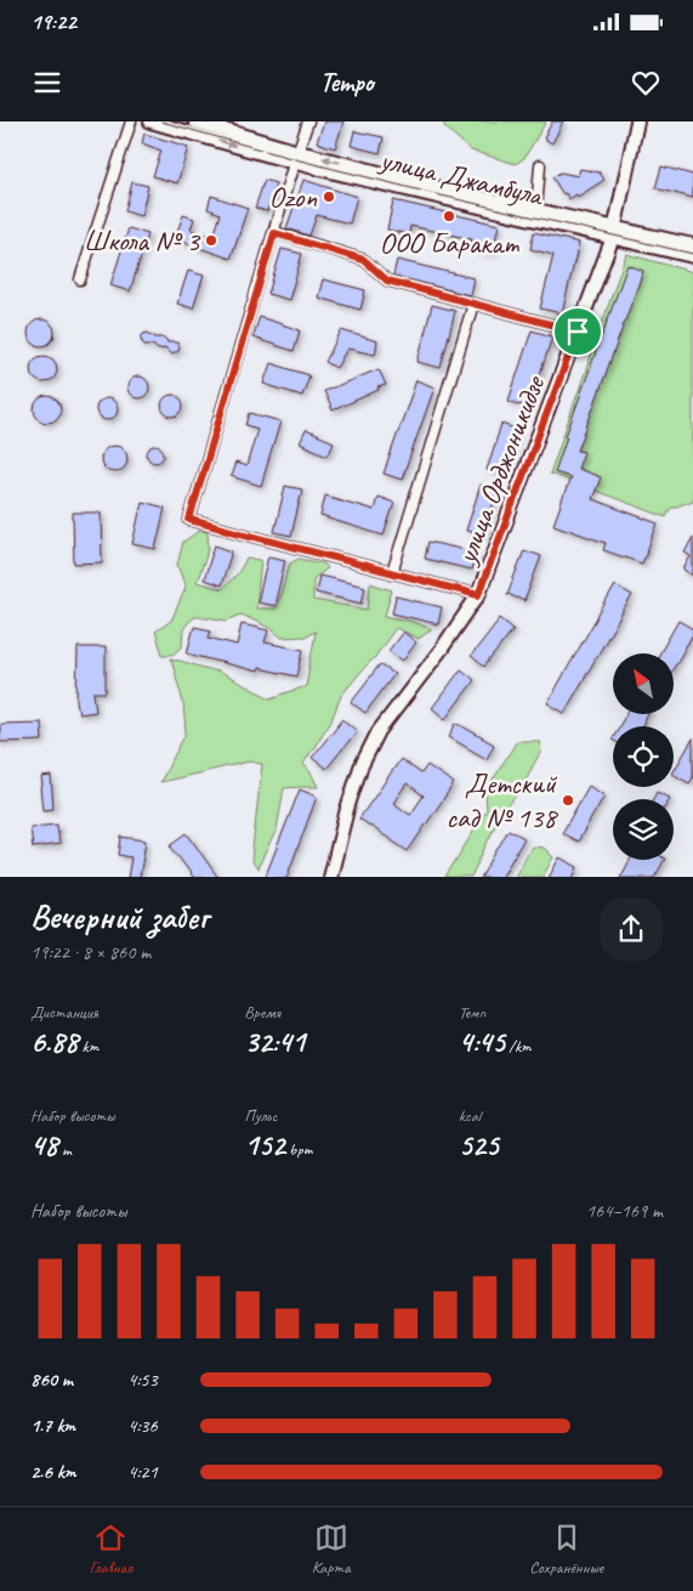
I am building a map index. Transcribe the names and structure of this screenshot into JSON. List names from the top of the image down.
{
  "streets": {
    "street": ["улица Джамбула", "улица Орджоникидзе"]
  },
  "crossings": [
    ["улица Джамбула", "улица Орджоникидзе"]
  ],
  "places": [
    "Ozon",
    "ООО Баракат",
    "Школа № 3",
    "Детский сад № 138"
  ],
  "north": "top left",
  "page": {
    "status": "19:22",
    "header": "Tempo",
    "heading": ["Вечерний забег", "19:22 · 8 × 860 m"],
    "stats": [
      ["Дистанция", "6.88 km"],
      ["Время", "32:41"],
      ["Темп", "4:45 /km"],
      ["Набор высоты", "48 m"],
      ["Пульс", "152 bpm"],
      ["kcal", "525"]
    ],
    "chart": ["Набор высоты", "164–169 m"],
    "list": [
      {
        "name": "860 m",
        "note": "4:53"
      },
      {
        "name": "1.7 km",
        "note": "4:36"
      },
      {
        "name": "2.6 km",
        "note": "4:21"
      }
    ],
    "tabs": ["Главная", "Карта", "Сохранённые"]
  }
}
